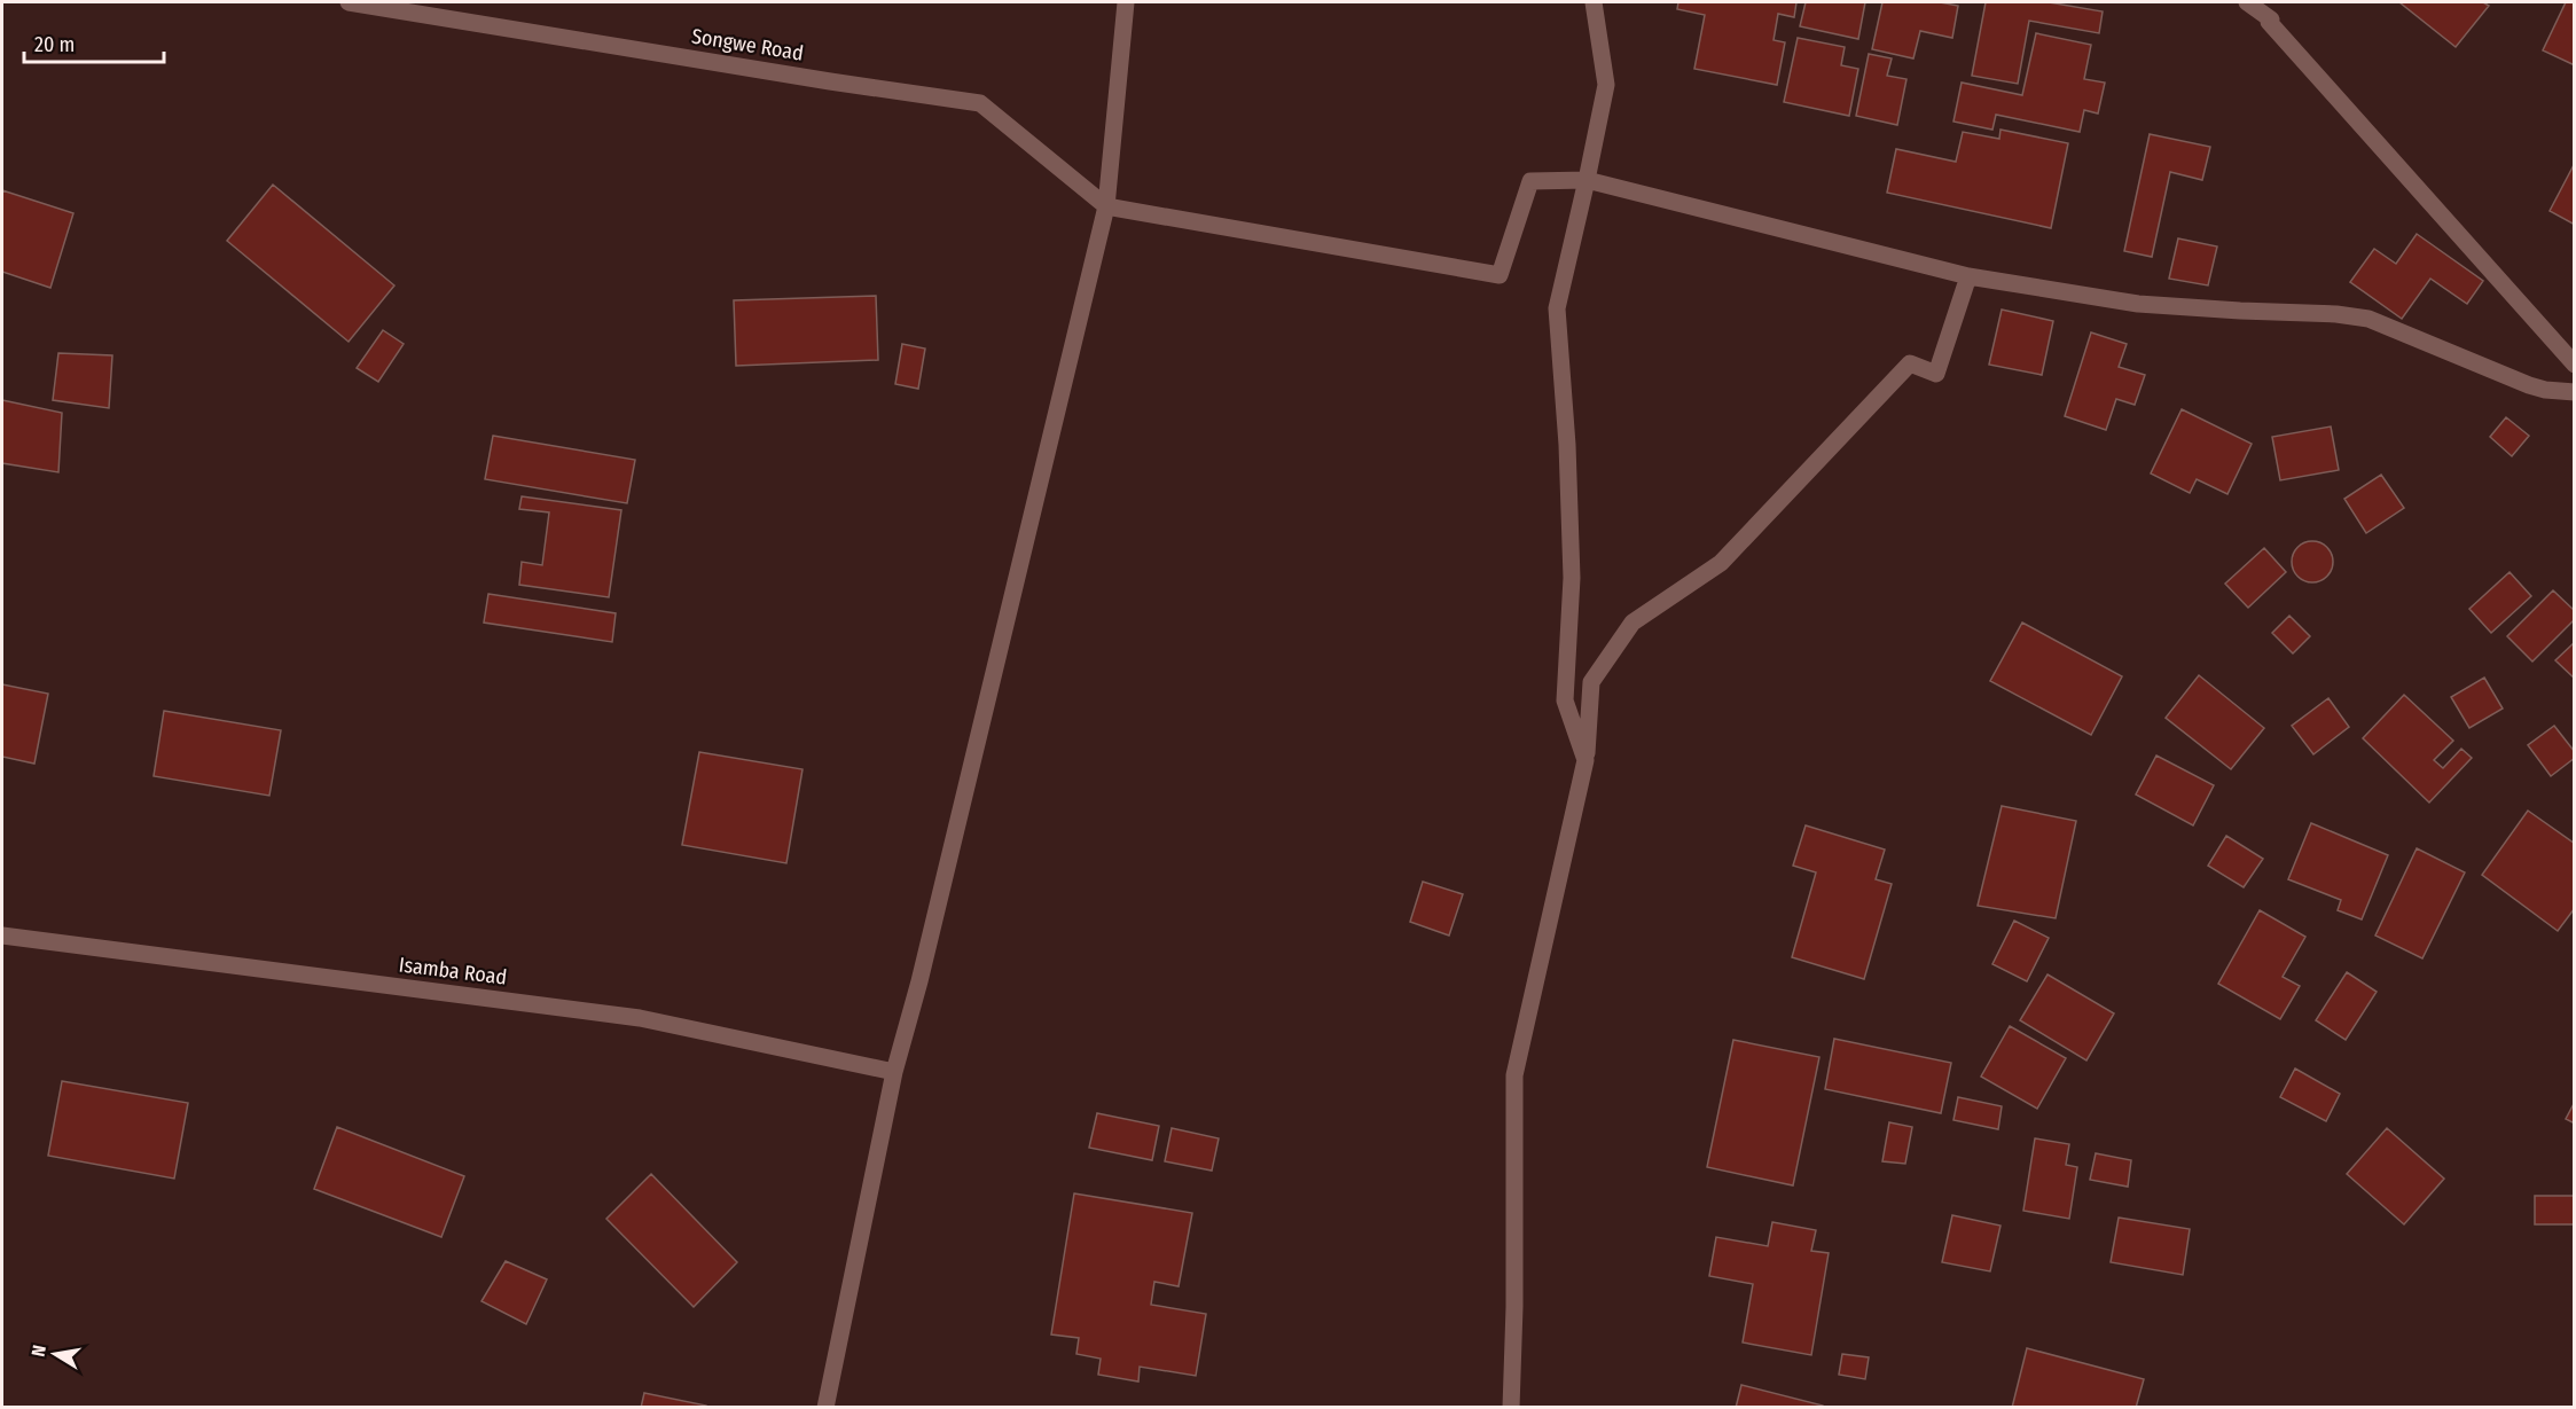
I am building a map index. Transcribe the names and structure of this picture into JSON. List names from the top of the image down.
{
  "streets": {
    "street": ["Songwe Road", "Isamba Road"]
  },
  "scale_bar": "20 m",
  "north": "left"
}
